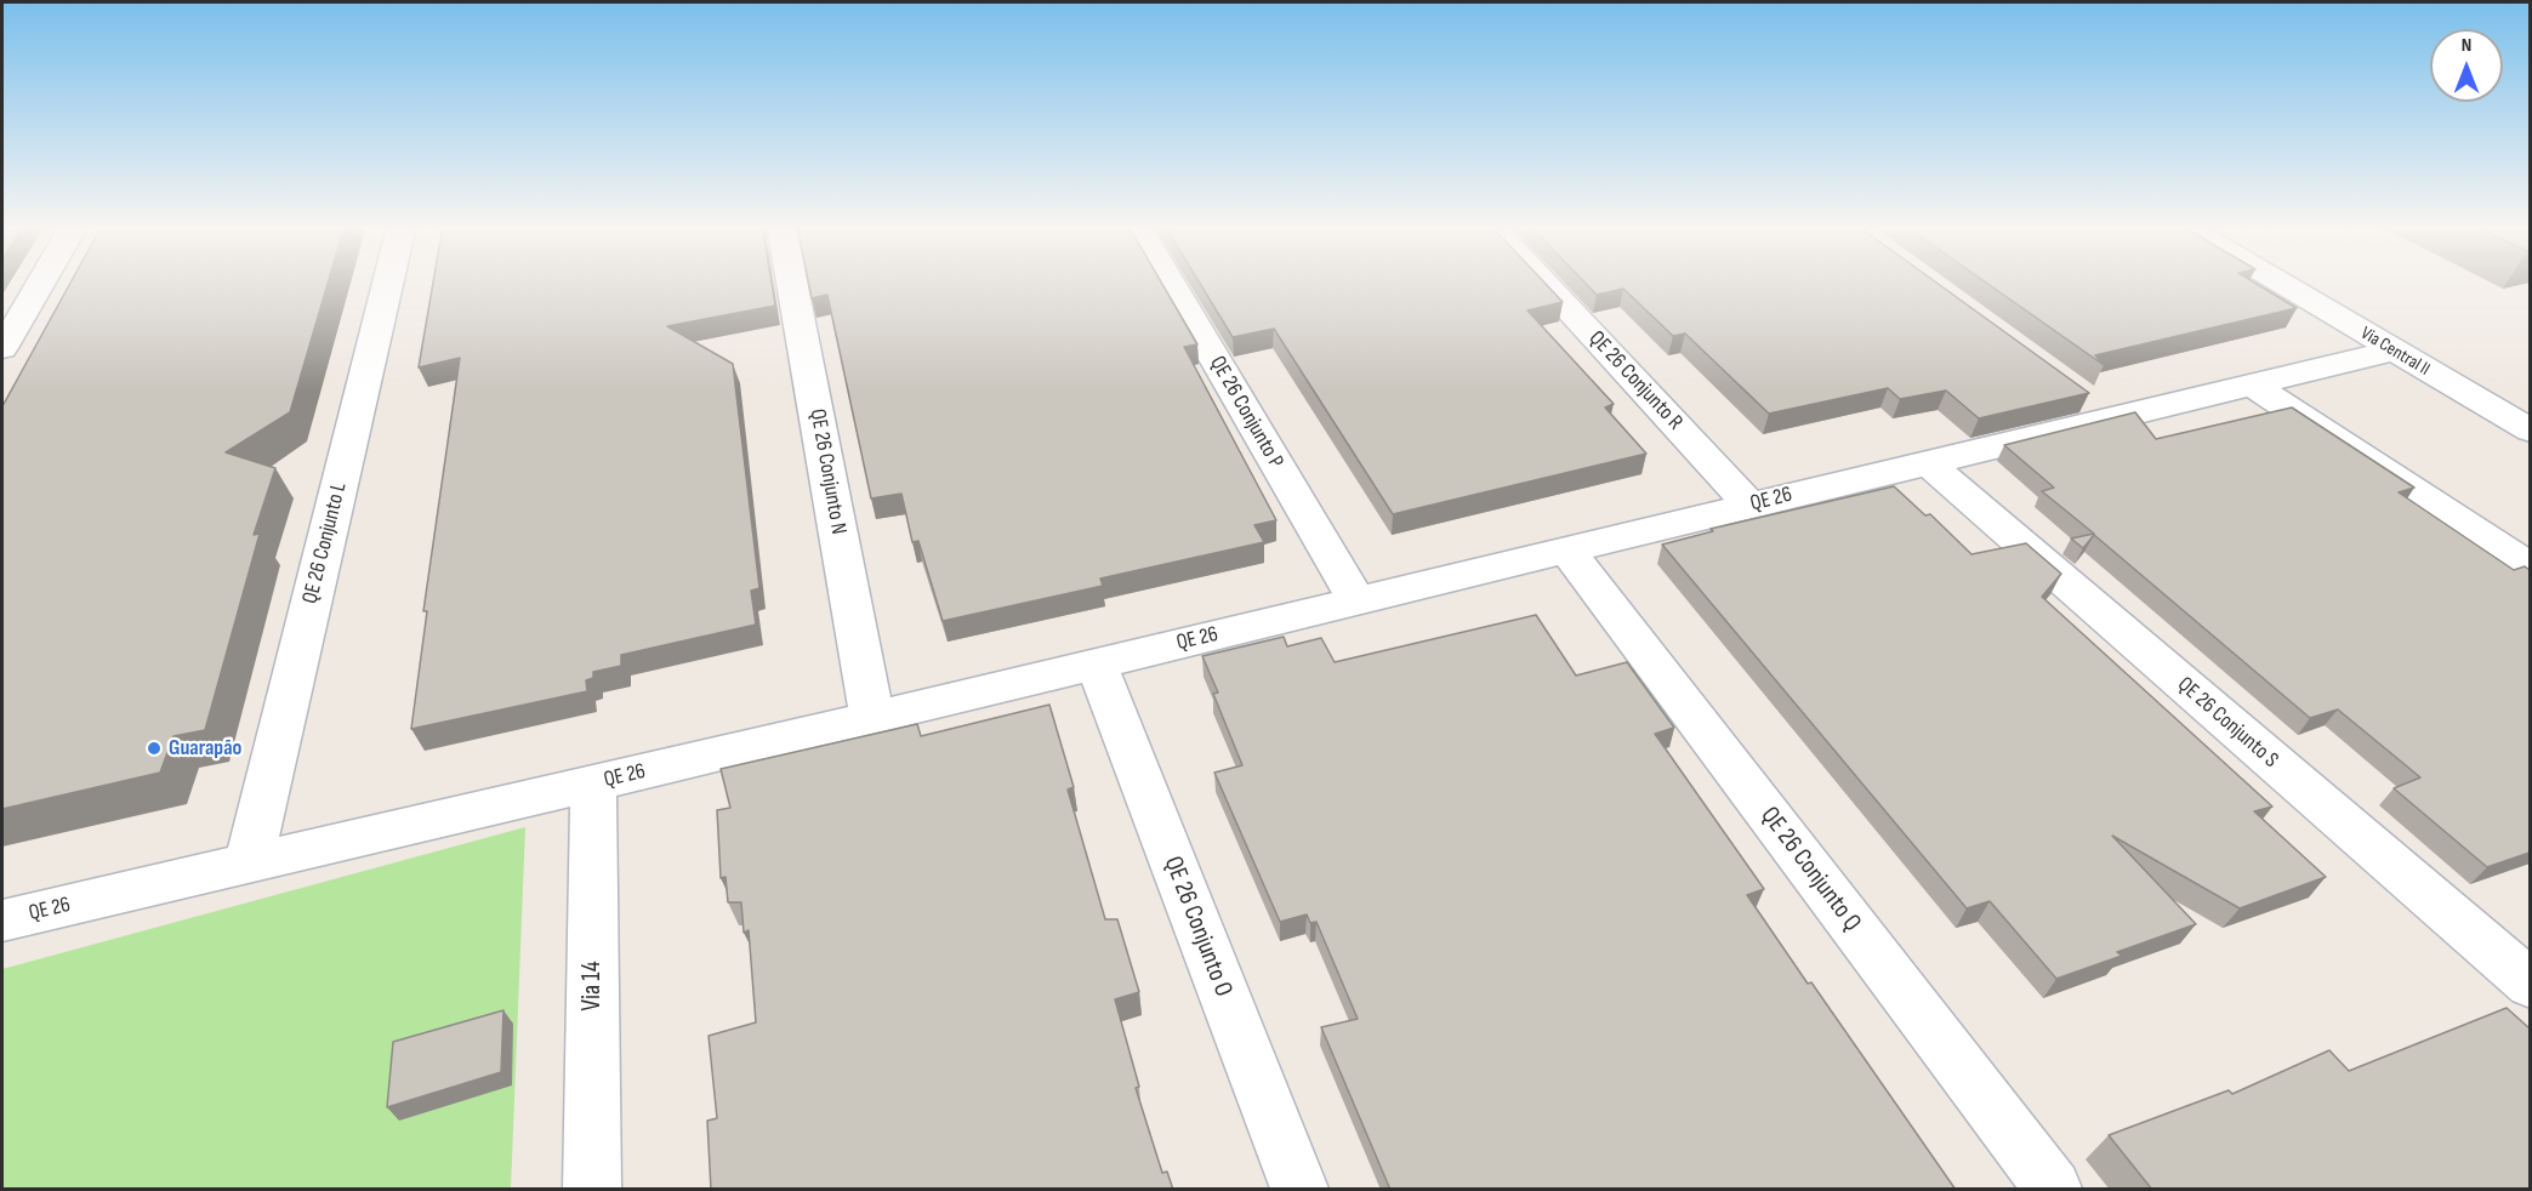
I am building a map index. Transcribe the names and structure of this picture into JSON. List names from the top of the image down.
{
  "streets": {
    "street": [
      "Via Central II",
      "QE 26 Conjunto R",
      "QE 26 Conjunto P",
      "QE 26 Conjunto N",
      "QE 26",
      "QE 26 Conjunto L",
      "QE 26 Conjunto S",
      "QE 26 Conjunto Q",
      "QE 26 Conjunto O",
      "Via 14"
    ]
  },
  "crossings": [
    ["Via Central II", "QE 26"],
    ["QE 26 Conjunto R", "QE 26"],
    ["QE 26 Conjunto P", "QE 26"],
    ["QE 26 Conjunto N", "QE 26"],
    ["QE 26", "QE 26 Conjunto L"],
    ["QE 26", "QE 26 Conjunto S"],
    ["QE 26", "QE 26 Conjunto Q"],
    ["QE 26", "QE 26 Conjunto O"],
    ["QE 26", "Via 14"]
  ],
  "places": ["Guarapão"],
  "north": "top"
}
